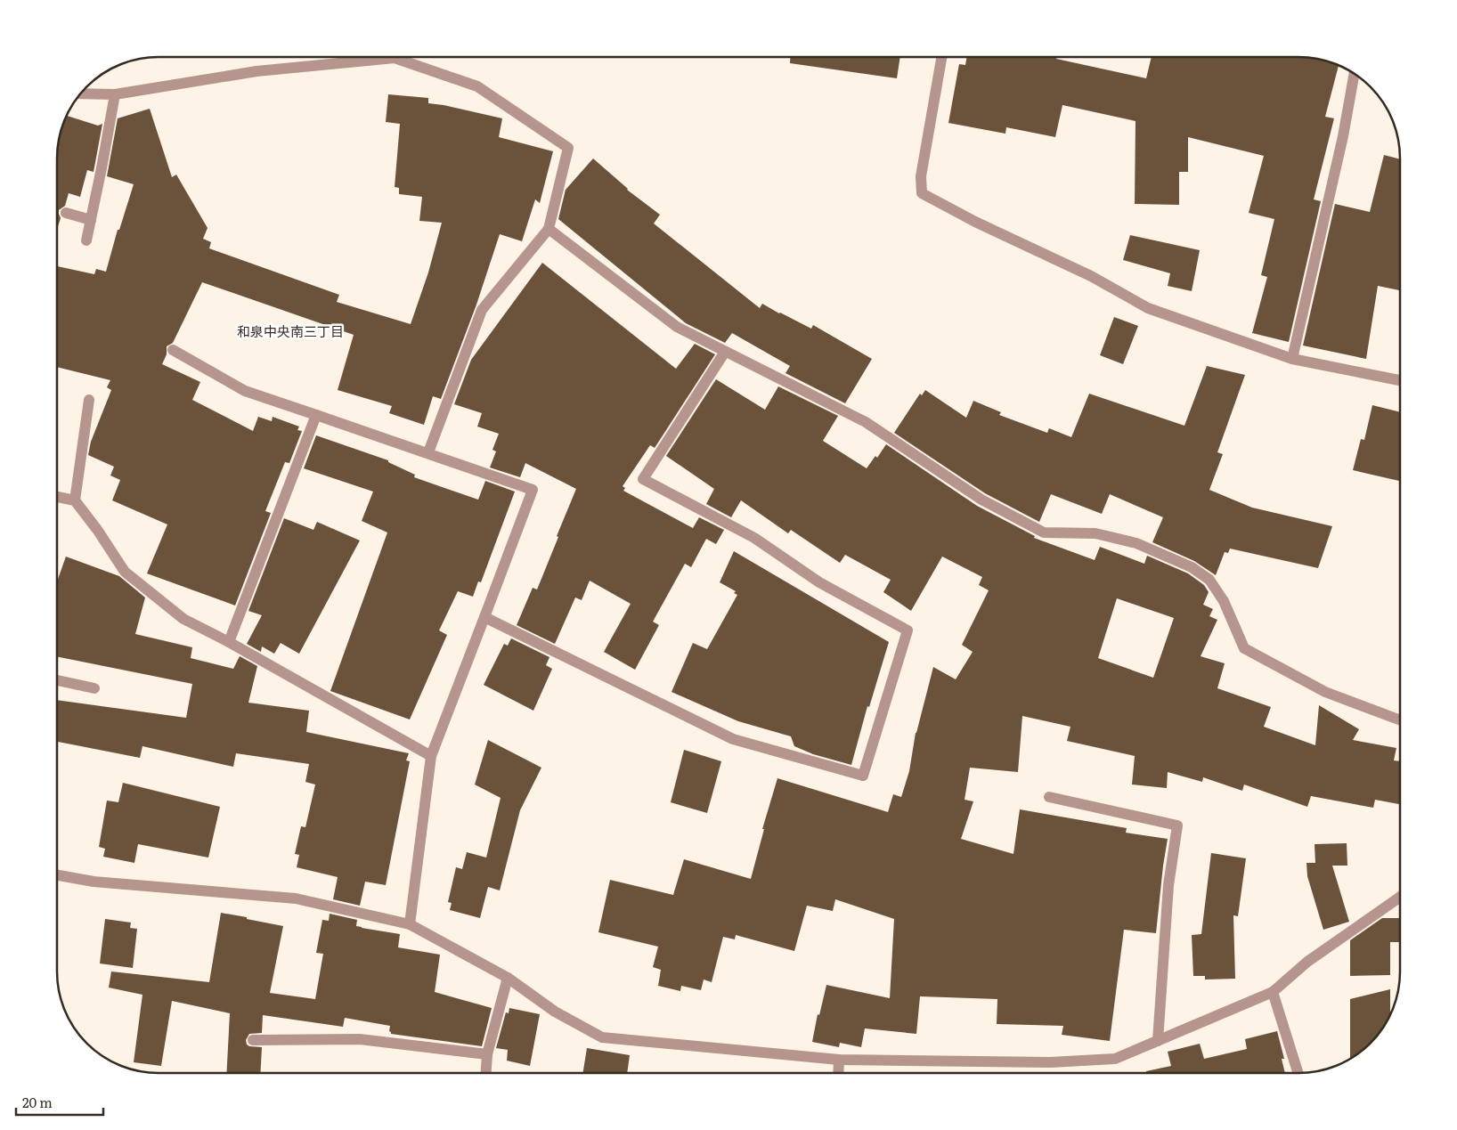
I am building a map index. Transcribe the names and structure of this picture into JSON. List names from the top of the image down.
{
  "districts": ["和泉中央南三丁目"],
  "scale_bar": "20 m"
}
